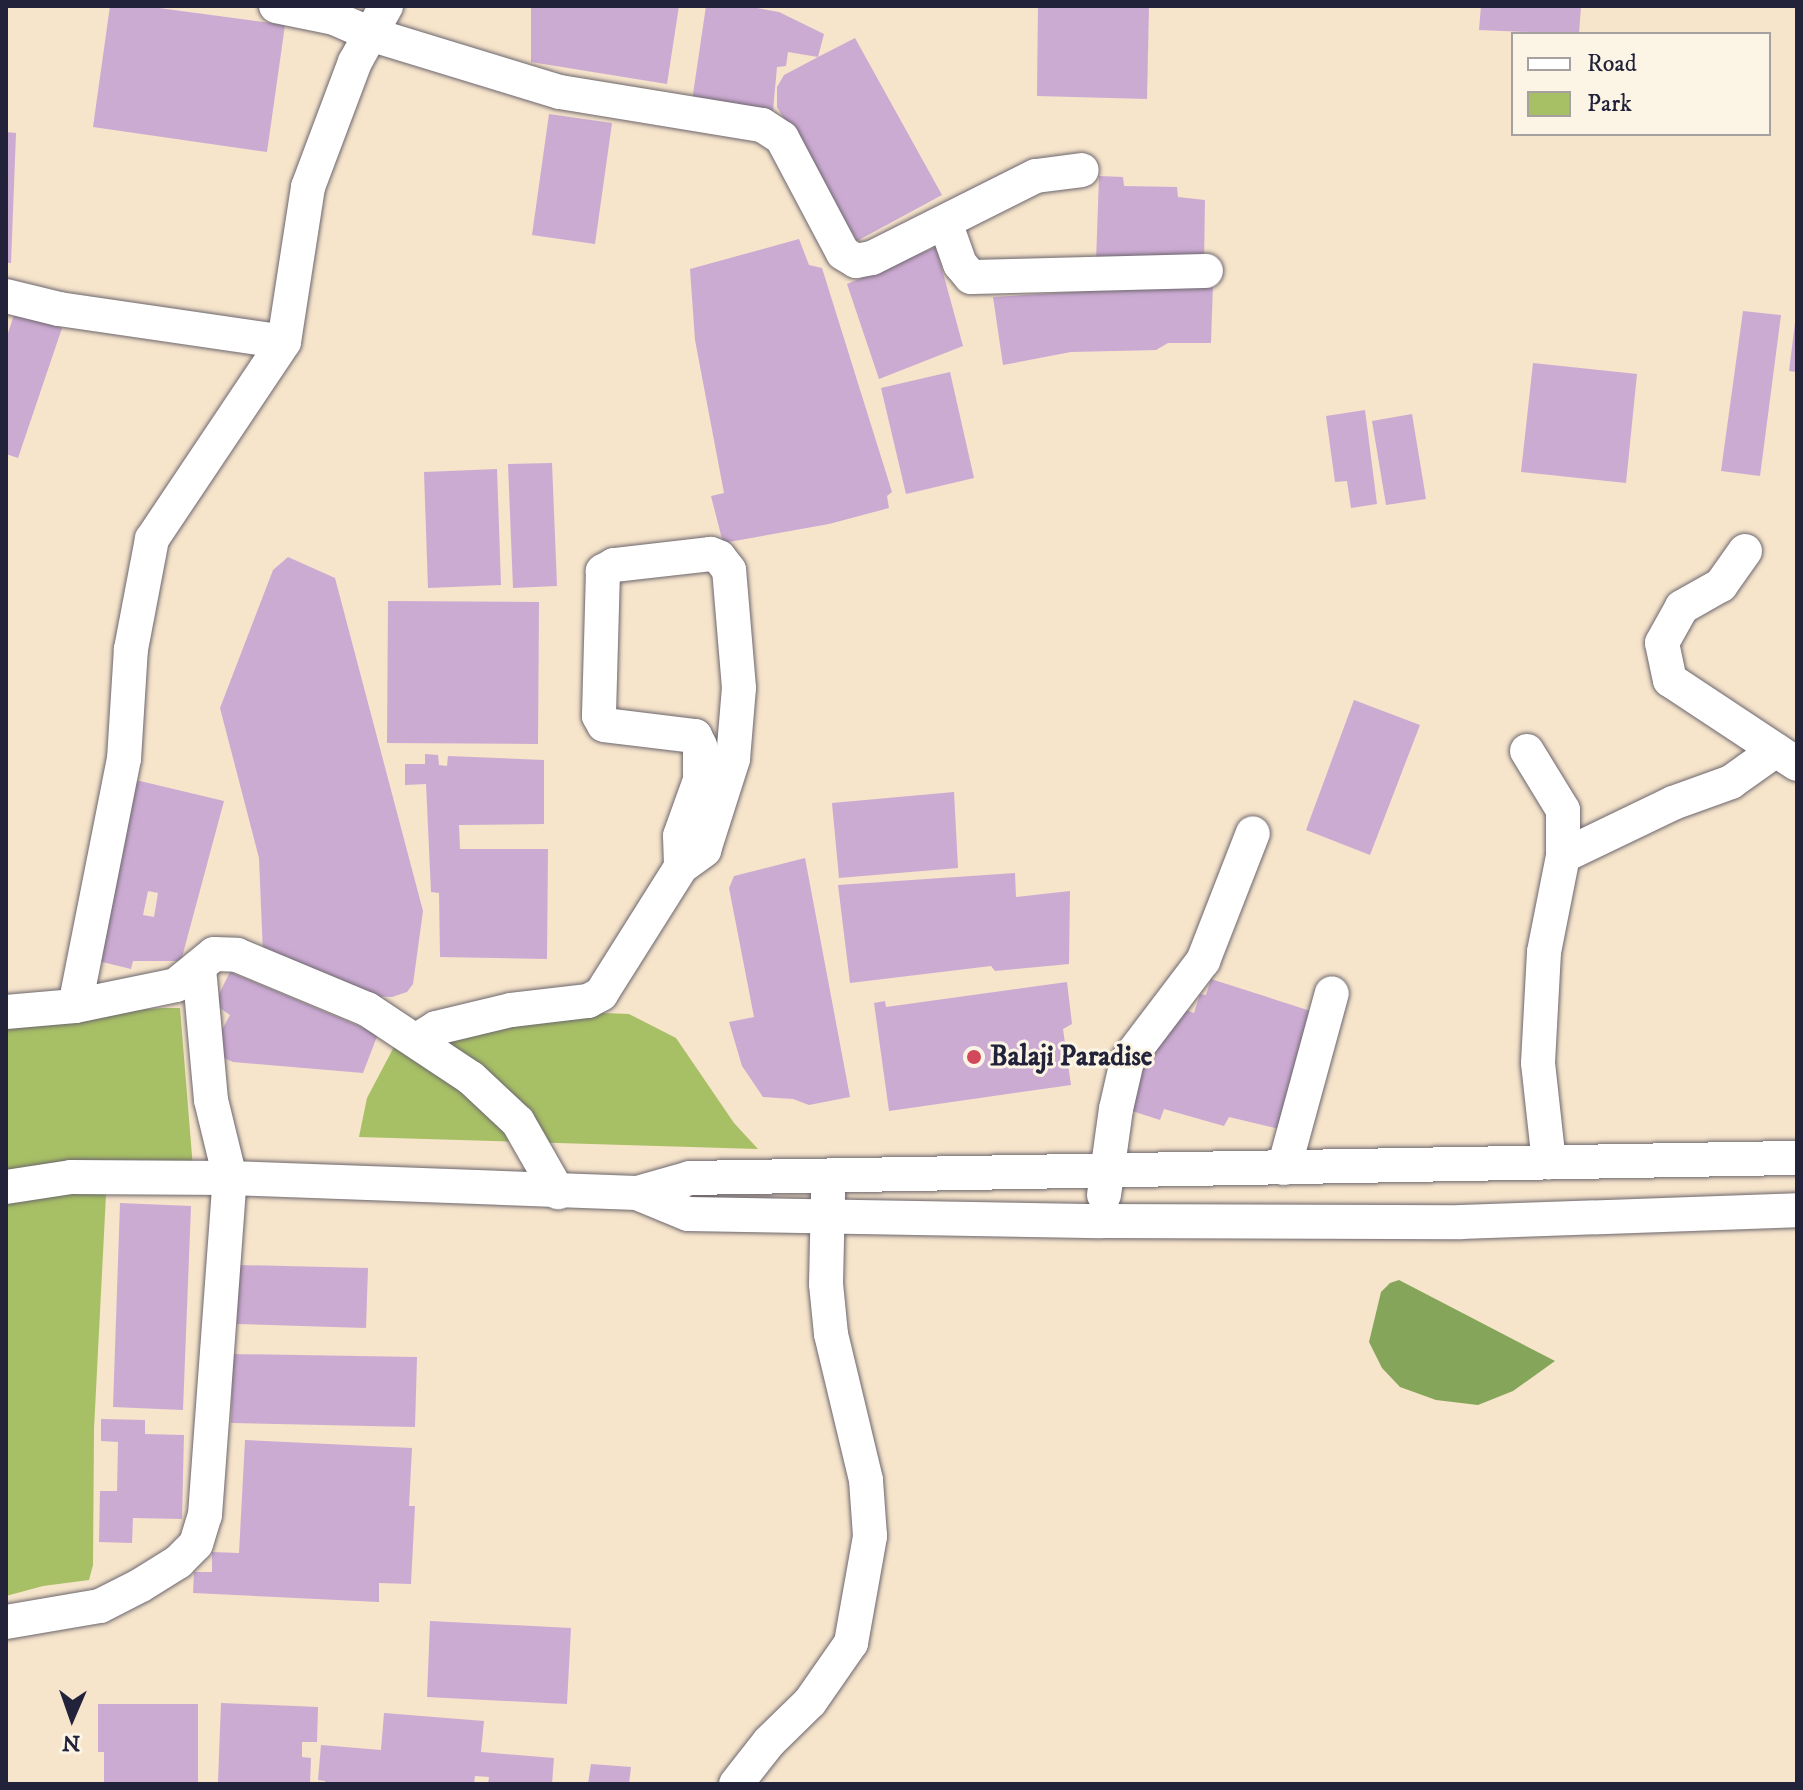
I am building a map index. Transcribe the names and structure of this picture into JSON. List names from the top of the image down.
{
  "places": ["Balaji Paradise"],
  "legend": ["Road", "Park"],
  "north": "bottom"
}
